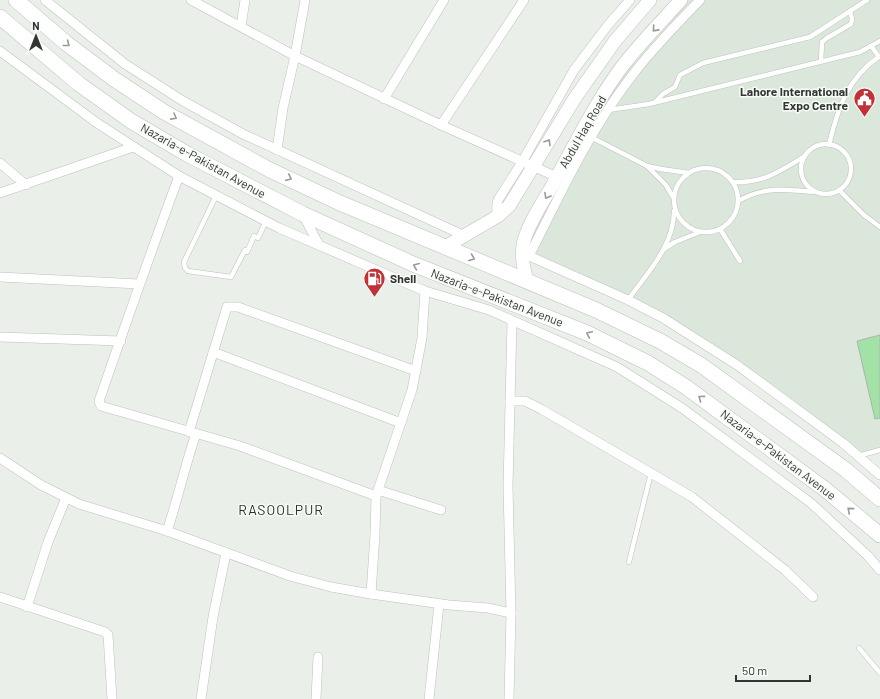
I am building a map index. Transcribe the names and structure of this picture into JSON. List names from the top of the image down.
{
  "streets": {
    "main road": ["Abdul Haq Road", "Nazaria-e-Pakistan Avenue"]
  },
  "crossings": [
    ["Abdul Haq Road", "Nazaria-e-Pakistan Avenue"]
  ],
  "districts": ["RASOOLPUR"],
  "places": {
    "public building": ["Lahore International Expo Centre"],
    "fuel station": ["Shell"]
  },
  "scale_bar": "50 m",
  "north": "top"
}
